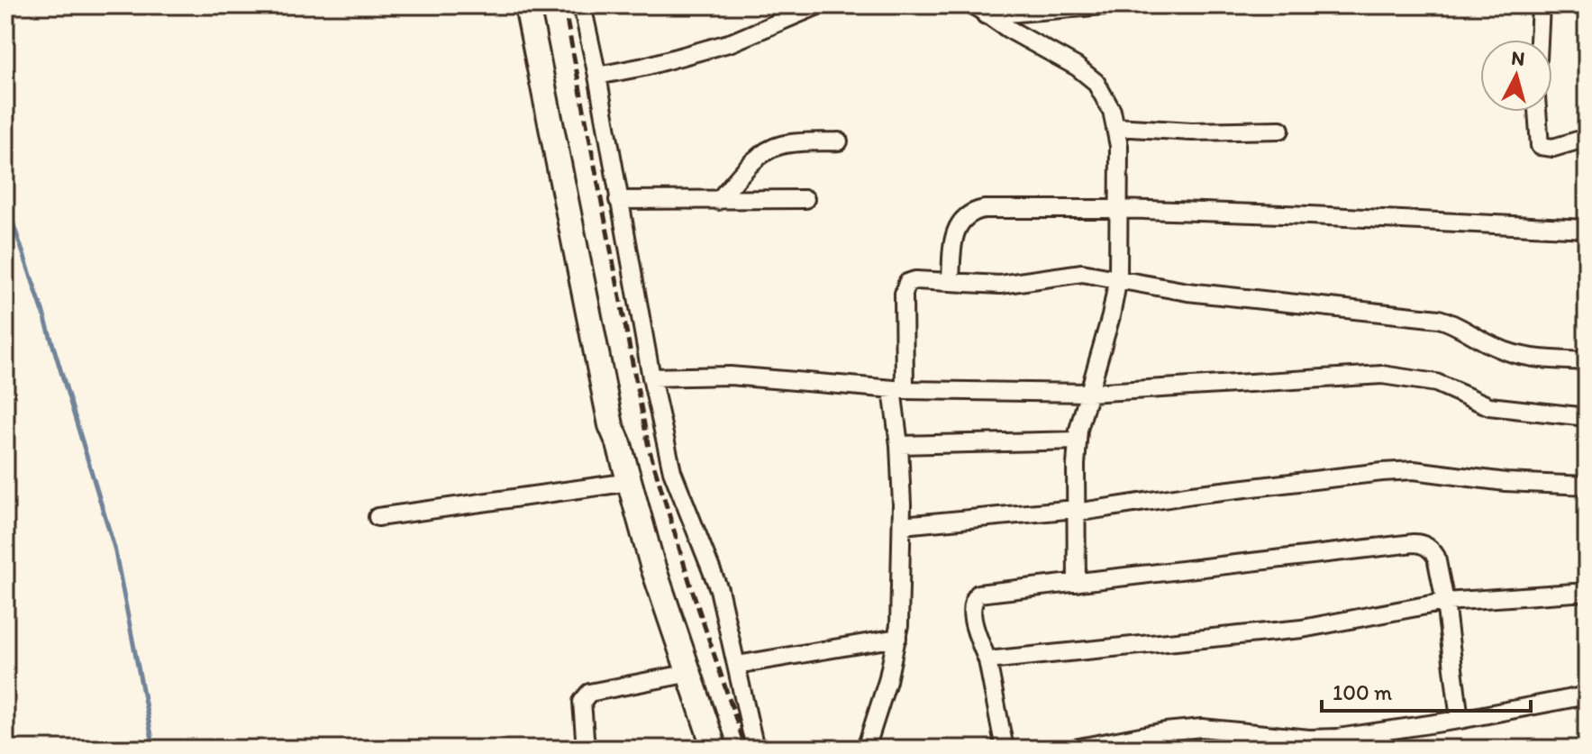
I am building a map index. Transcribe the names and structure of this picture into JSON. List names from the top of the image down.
{
  "scale_bar": "100 m",
  "north": "top"
}
